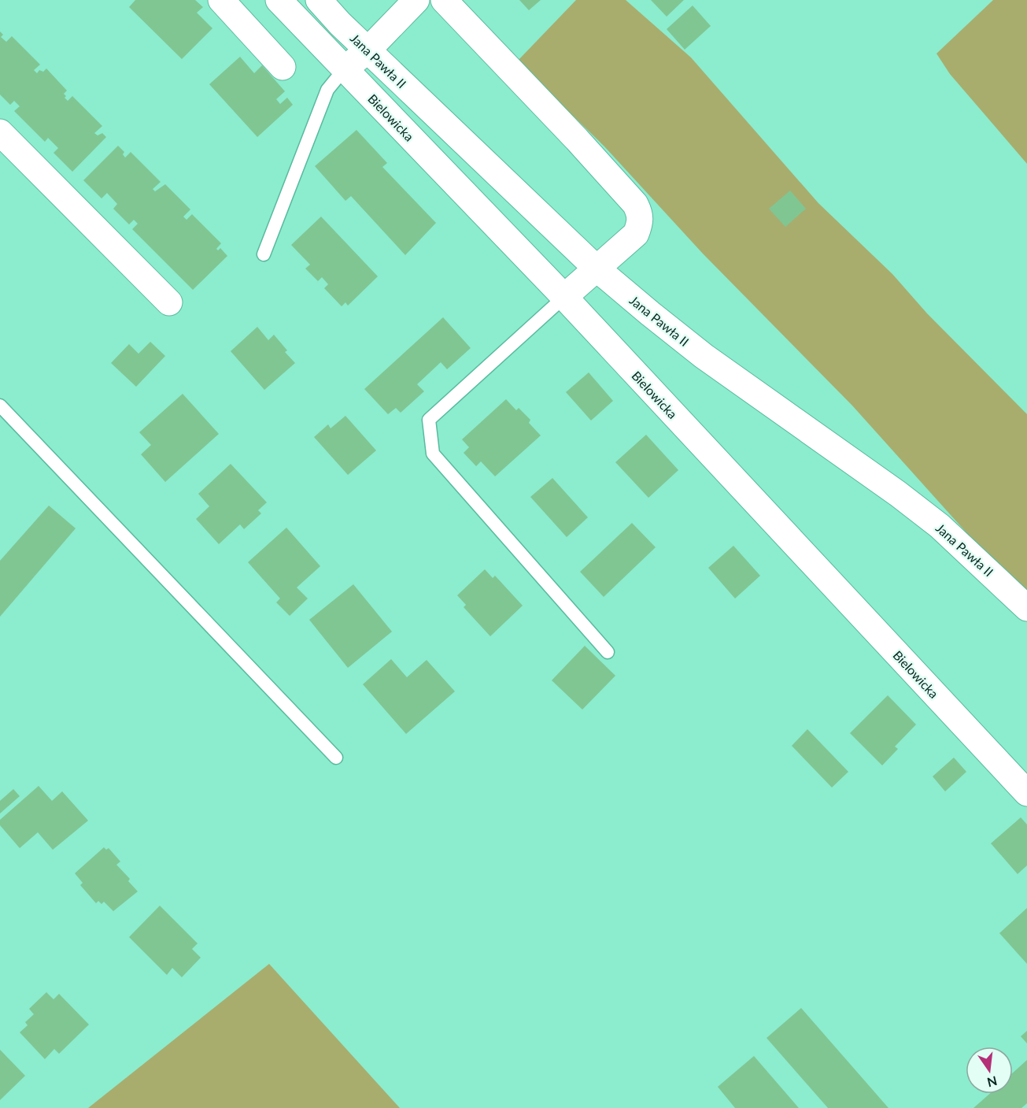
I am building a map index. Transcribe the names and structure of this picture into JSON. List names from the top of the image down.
{
  "streets": {
    "street": ["Jana Pawła II", "Bielowicka"]
  },
  "north": "bottom"
}
